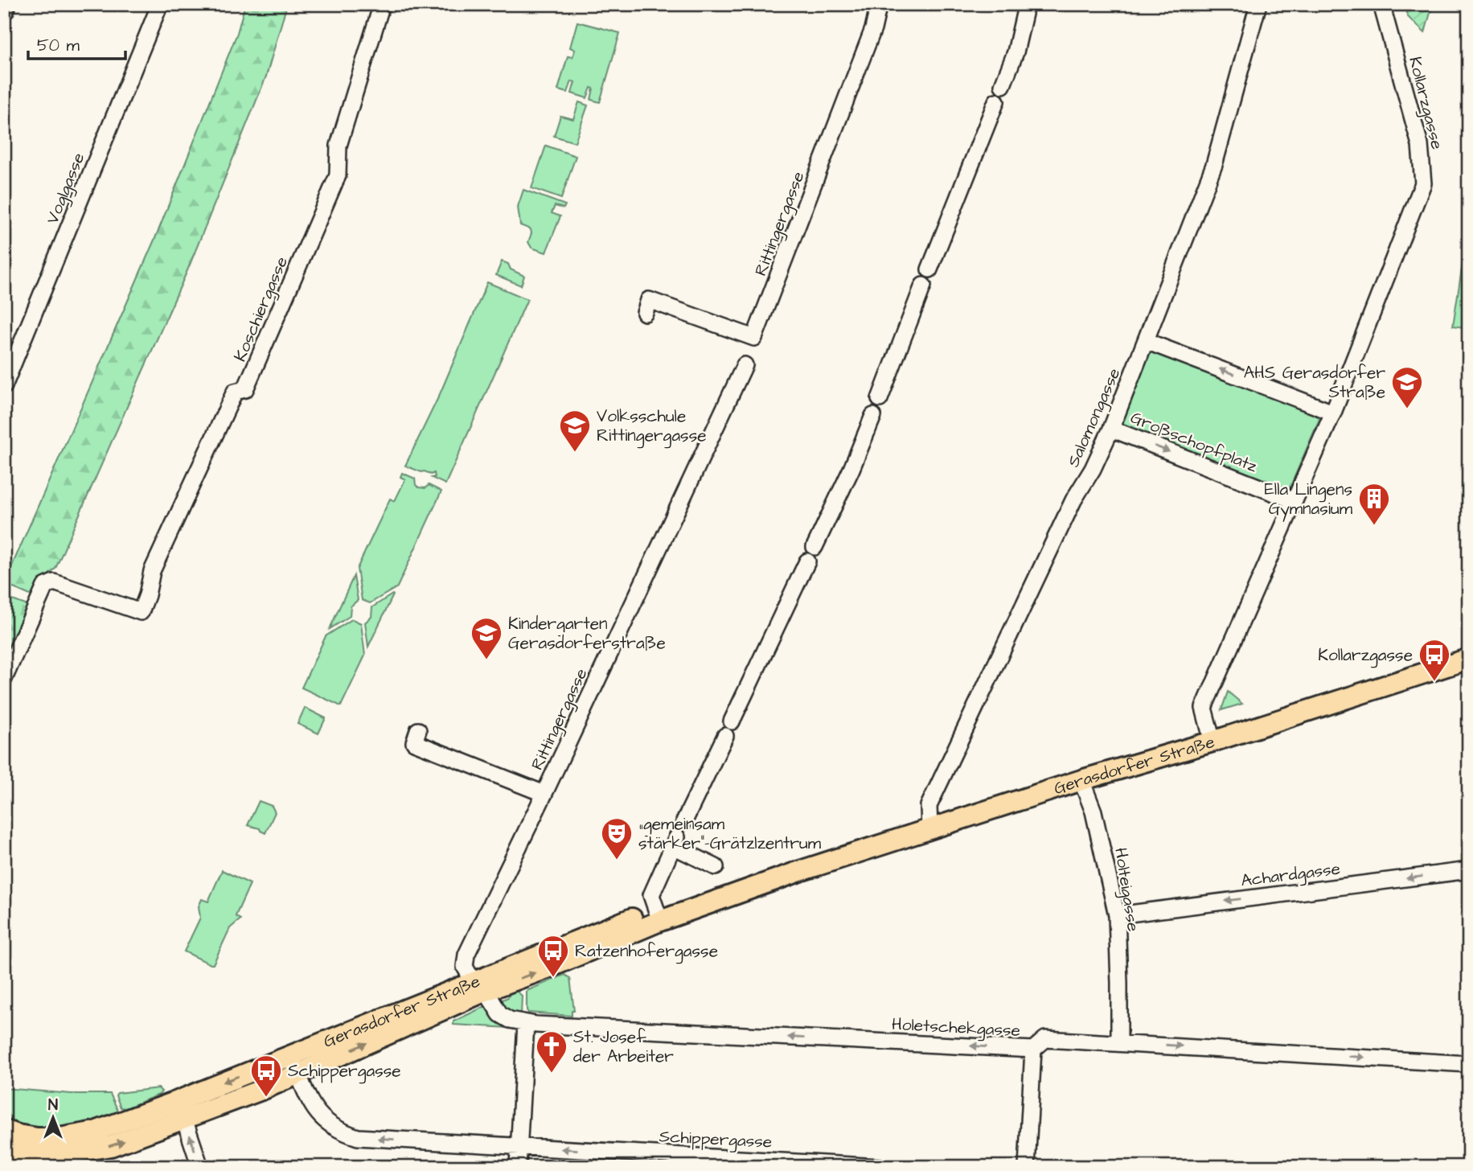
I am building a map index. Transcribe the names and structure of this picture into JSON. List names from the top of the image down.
{
  "streets": {
    "main road": ["Gerasdorfer Straße"],
    "street": [
      "Kollarzgasse",
      "Voglgasse",
      "Rittingergasse",
      "Koschiergasse",
      "Salomongasse",
      "Großschopfplatz",
      "Achardgasse",
      "Holteigasse",
      "Holetschekgasse",
      "Schippergasse"
    ]
  },
  "crossings": [
    ["Kollarzgasse", "Großschopfplatz"],
    ["Kollarzgasse", "Gerasdorfer Straße"],
    ["Rittingergasse", "Gerasdorfer Straße"],
    ["Rittingergasse", "Holetschekgasse"],
    ["Salomongasse", "Großschopfplatz"],
    ["Salomongasse", "Gerasdorfer Straße"],
    ["Gerasdorfer Straße", "Holteigasse"],
    ["Gerasdorfer Straße", "Holetschekgasse"],
    ["Gerasdorfer Straße", "Schippergasse"],
    ["Achardgasse", "Holteigasse"],
    ["Holteigasse", "Holetschekgasse"]
  ],
  "one_way": ["Achardgasse", "Schippergasse"],
  "places": {
    "school or university": ["AHS Gerasdorfer Straße", "Volksschule Rittingergasse", "Kindergarten Gerasdorferstraße"],
    "building": ["Ella Lingens Gymnasium"],
    "bus stop": ["Kollarzgasse", "Ratzenhofergasse", "Schippergasse"],
    "theatre": ["„gemeinsam stärker“-Grätzlzentrum"],
    "church": ["St. Josef der Arbeiter"]
  },
  "scale_bar": "50 m",
  "north": "top"
}
